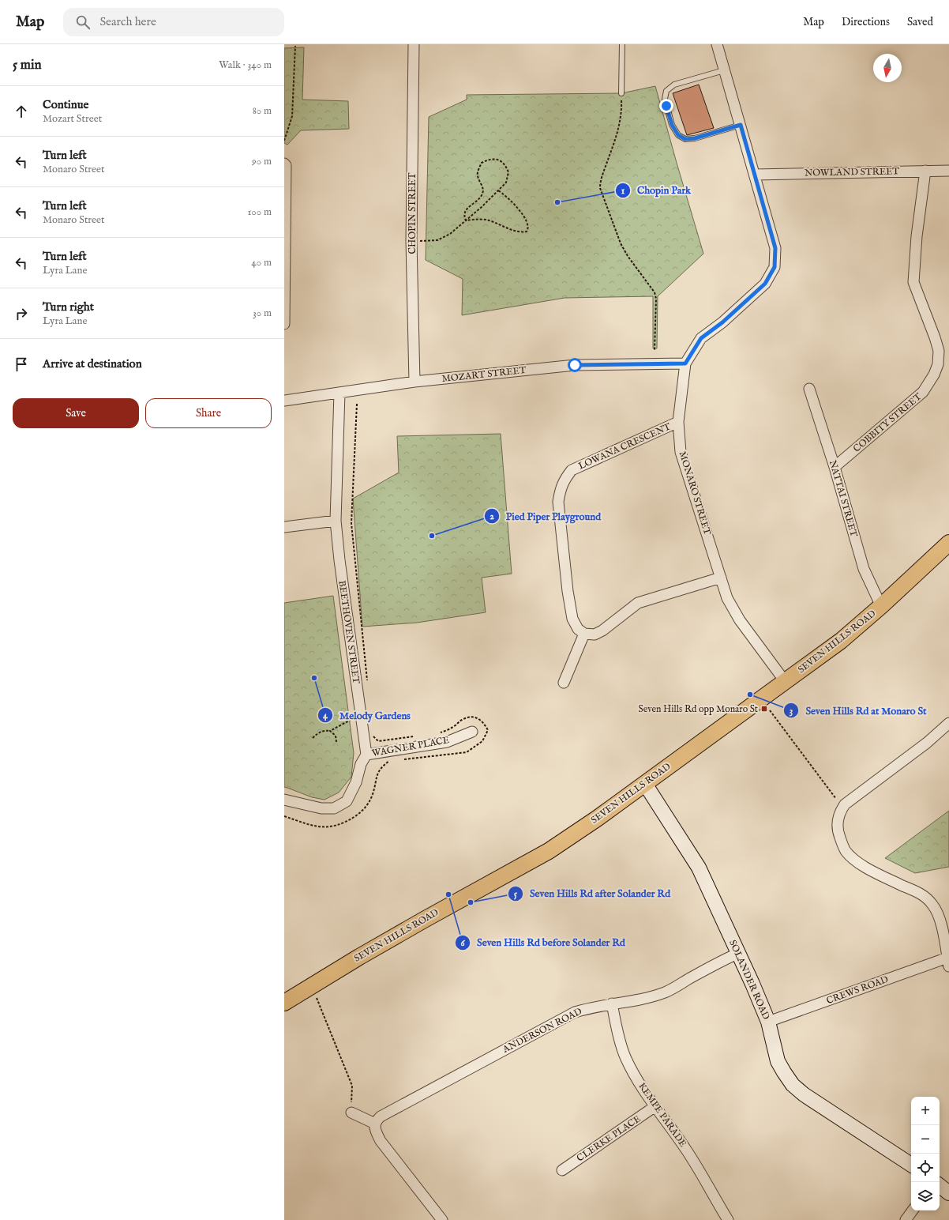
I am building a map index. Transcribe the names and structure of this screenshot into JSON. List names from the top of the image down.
{
  "streets": {
    "main road": ["SEVEN HILLS ROAD"],
    "street": [
      "NOWLAND STREET",
      "CHOPIN STREET",
      "MOZART STREET",
      "COBBITY STREET",
      "LOWANA CRESCENT",
      "MONARO STREET",
      "NATTAI STREET",
      "BEETHOVEN STREET",
      "WAGNER PLACE",
      "SOLANDER ROAD",
      "CREWS ROAD",
      "ANDERSON ROAD",
      "KEMPE PARADE",
      "CLERKE PLACE"
    ]
  },
  "crossings": [
    ["NOWLAND STREET", "COBBITY STREET"],
    ["NOWLAND STREET", "MONARO STREET"],
    ["CHOPIN STREET", "MOZART STREET"],
    ["MOZART STREET", "MONARO STREET"],
    ["MOZART STREET", "BEETHOVEN STREET"],
    ["COBBITY STREET", "NATTAI STREET"],
    ["LOWANA CRESCENT", "MONARO STREET"],
    ["MONARO STREET", "SEVEN HILLS ROAD"],
    ["NATTAI STREET", "SEVEN HILLS ROAD"],
    ["BEETHOVEN STREET", "WAGNER PLACE"],
    ["SEVEN HILLS ROAD", "SOLANDER ROAD"],
    ["SOLANDER ROAD", "CREWS ROAD"],
    ["SOLANDER ROAD", "ANDERSON ROAD"],
    ["ANDERSON ROAD", "KEMPE PARADE"],
    ["KEMPE PARADE", "CLERKE PLACE"]
  ],
  "places": {
    "other": [
      "Chopin Park",
      "Pied Piper Playground",
      "Melody Gardens",
      "Seven Hills Rd at Monaro St",
      "Seven Hills Rd before Solander Rd",
      "Seven Hills Rd after Solander Rd"
    ],
    "transit": ["Seven Hills Rd opp Monaro St"]
  },
  "north": "bottom",
  "page": {
    "header": "Map",
    "search": "Search here",
    "nav": ["Map", "Directions", "Saved"],
    "heading": ["5 min", "Walk · 340 m"],
    "list": [
      ["Continue", "Mozart Street", "80 m"],
      ["Turn left", "Monaro Street", "90 m"],
      ["Turn left", "Monaro Street", "100 m"],
      ["Turn left", "Lyra Lane", "40 m"],
      ["Turn right", "Lyra Lane", "30 m"],
      "Arrive at destination"
    ],
    "buttons": ["Save", "Share"],
    "map_buttons": ["+", "−"]
  }
}
